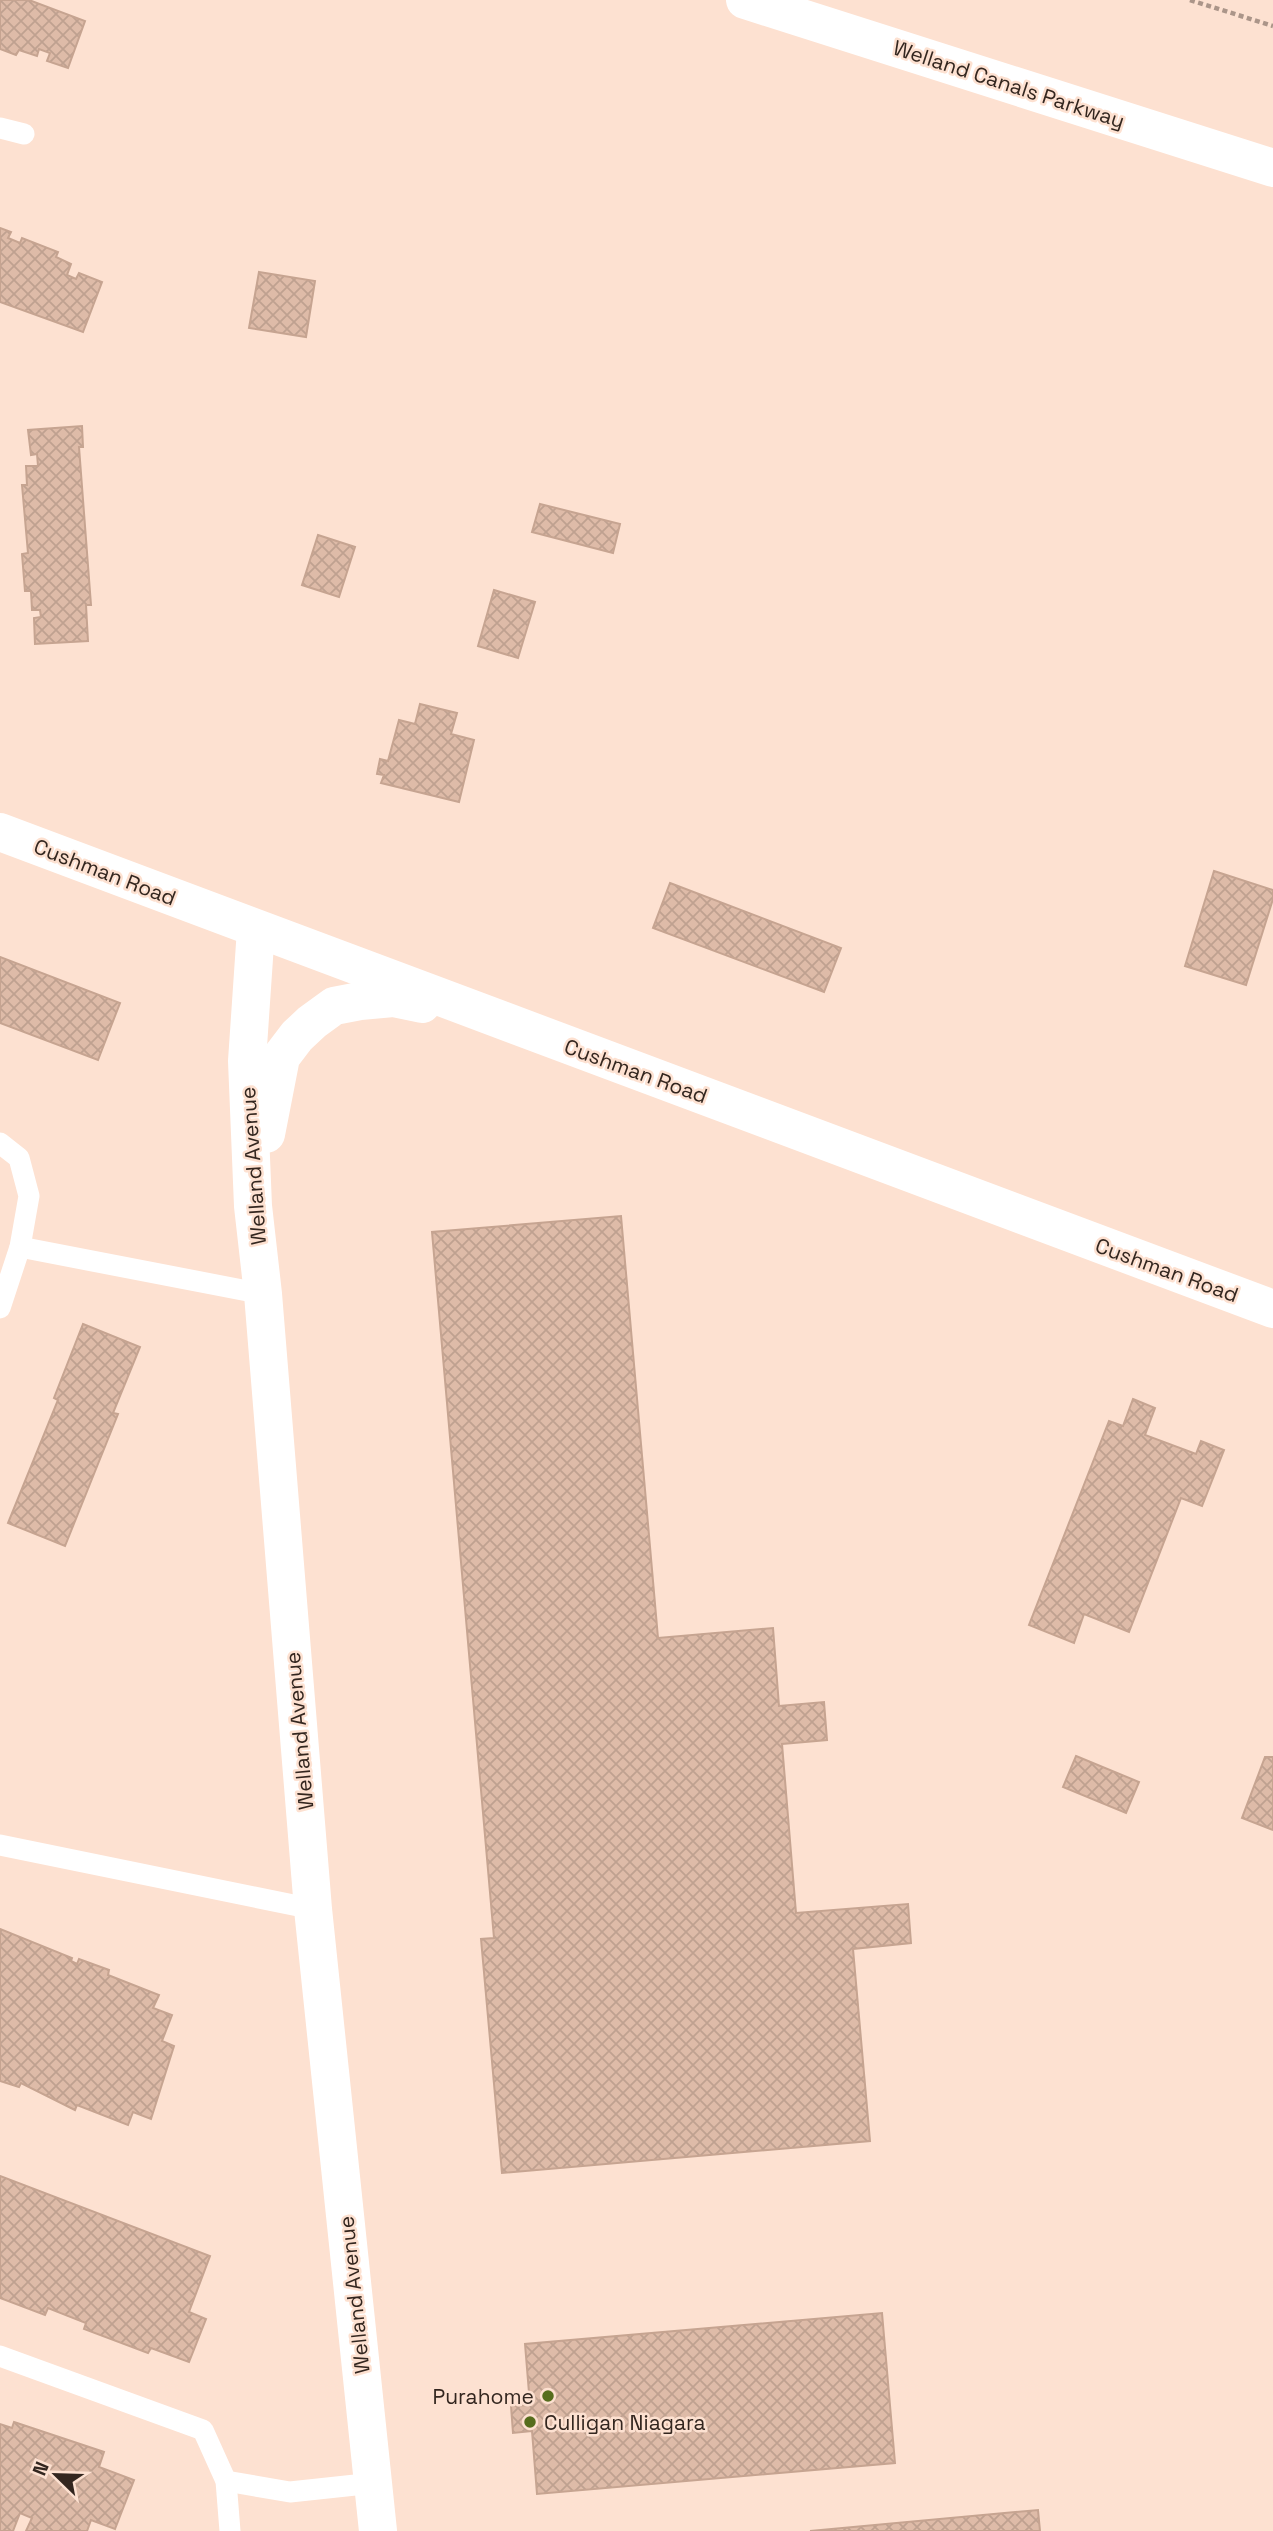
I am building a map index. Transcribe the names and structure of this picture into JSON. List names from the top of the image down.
{
  "streets": {
    "street": ["Welland Canals Parkway", "Cushman Road", "Welland Avenue"]
  },
  "crossings": [
    ["Cushman Road", "Welland Avenue"]
  ],
  "places": ["Purahome", "Culligan Niagara"],
  "north": "top left"
}
